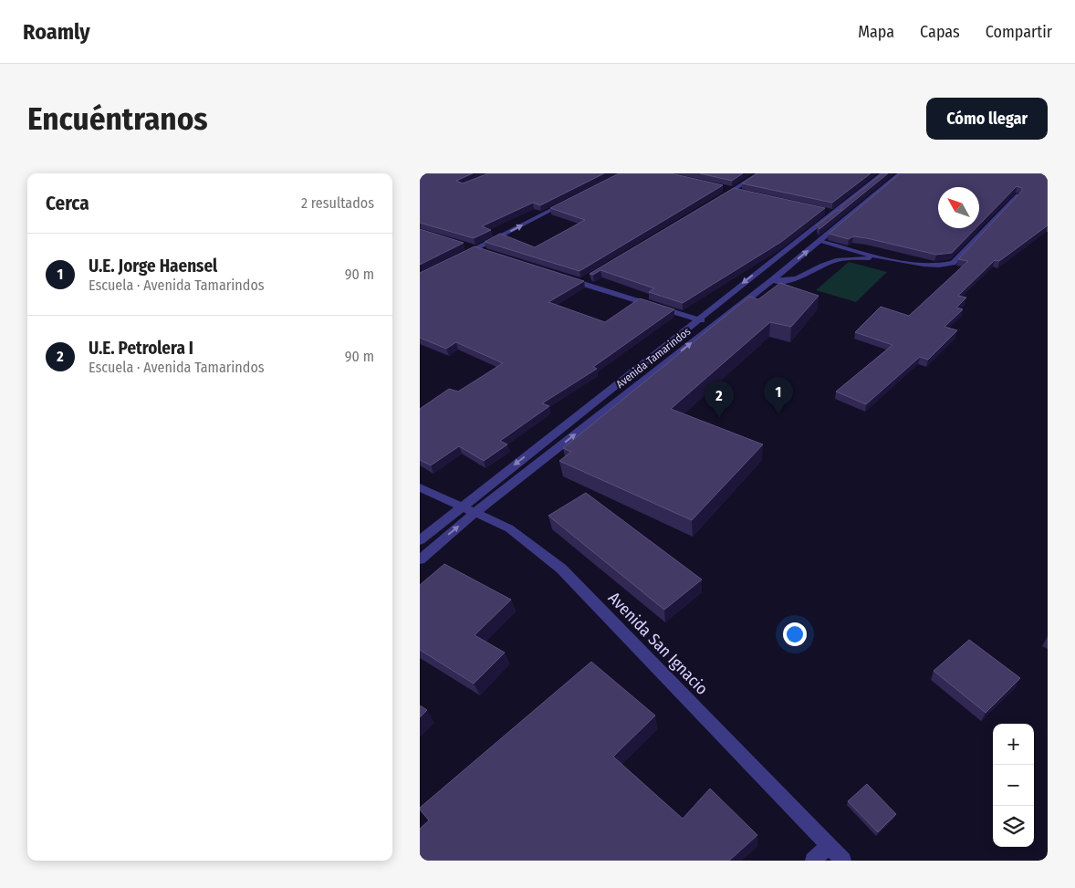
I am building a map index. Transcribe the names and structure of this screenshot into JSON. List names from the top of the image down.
{
  "streets": {
    "street": ["Avenida Tamarindos", "Avenida San Ignacio"]
  },
  "crossings": [
    ["Avenida Tamarindos", "Avenida San Ignacio"]
  ],
  "north": "top left",
  "page": {
    "header": "Roamly",
    "nav": ["Mapa", "Capas", "Compartir"],
    "buttons": "Cómo llegar",
    "title": "Encuéntranos",
    "heading": ["Cerca", "2 resultados"],
    "list": [
      {
        "mark": "1",
        "name": "U.E. Jorge Haensel",
        "note": "Escuela · Avenida Tamarindos",
        "value": "90 m"
      },
      {
        "mark": "2",
        "name": "U.E. Petrolera I",
        "note": "Escuela · Avenida Tamarindos",
        "value": "90 m"
      }
    ],
    "pins": ["1", "2"],
    "map_buttons": ["+", "−"]
  }
}
